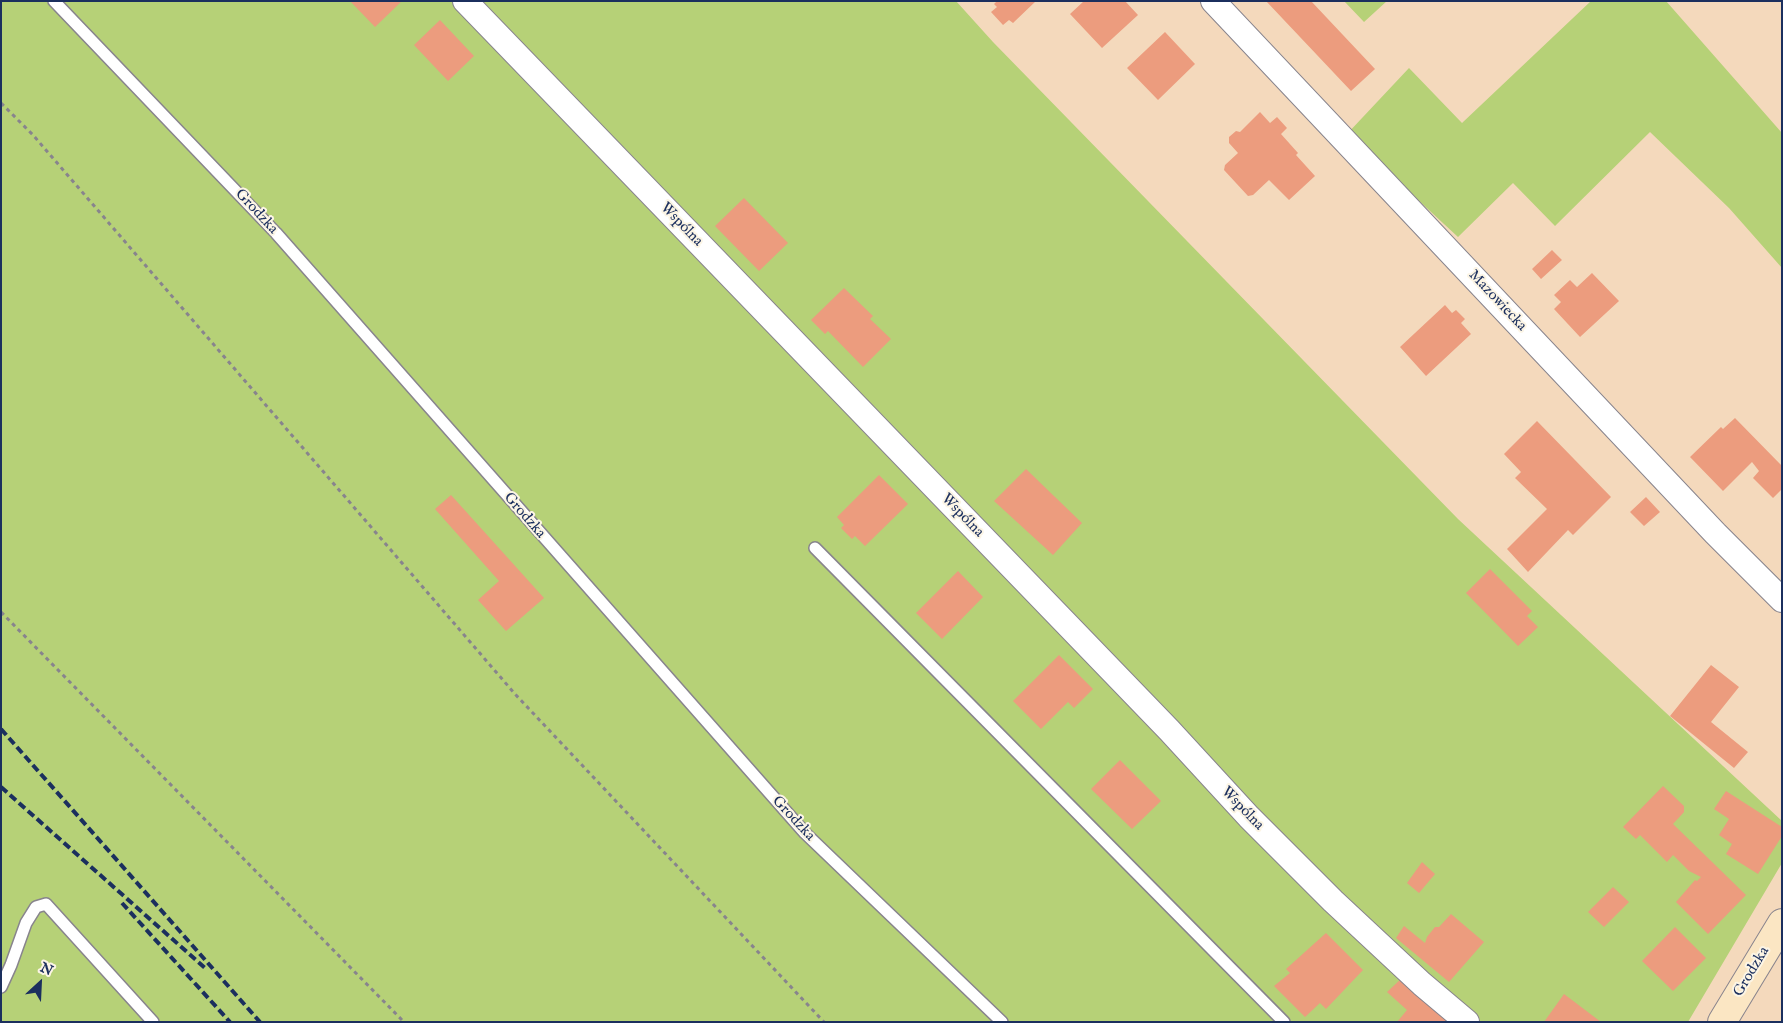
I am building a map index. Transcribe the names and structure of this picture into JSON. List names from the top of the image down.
{
  "streets": {
    "street": ["Grodzka", "Wspólna", "Mazowiecka"]
  },
  "north": "top right"
}
